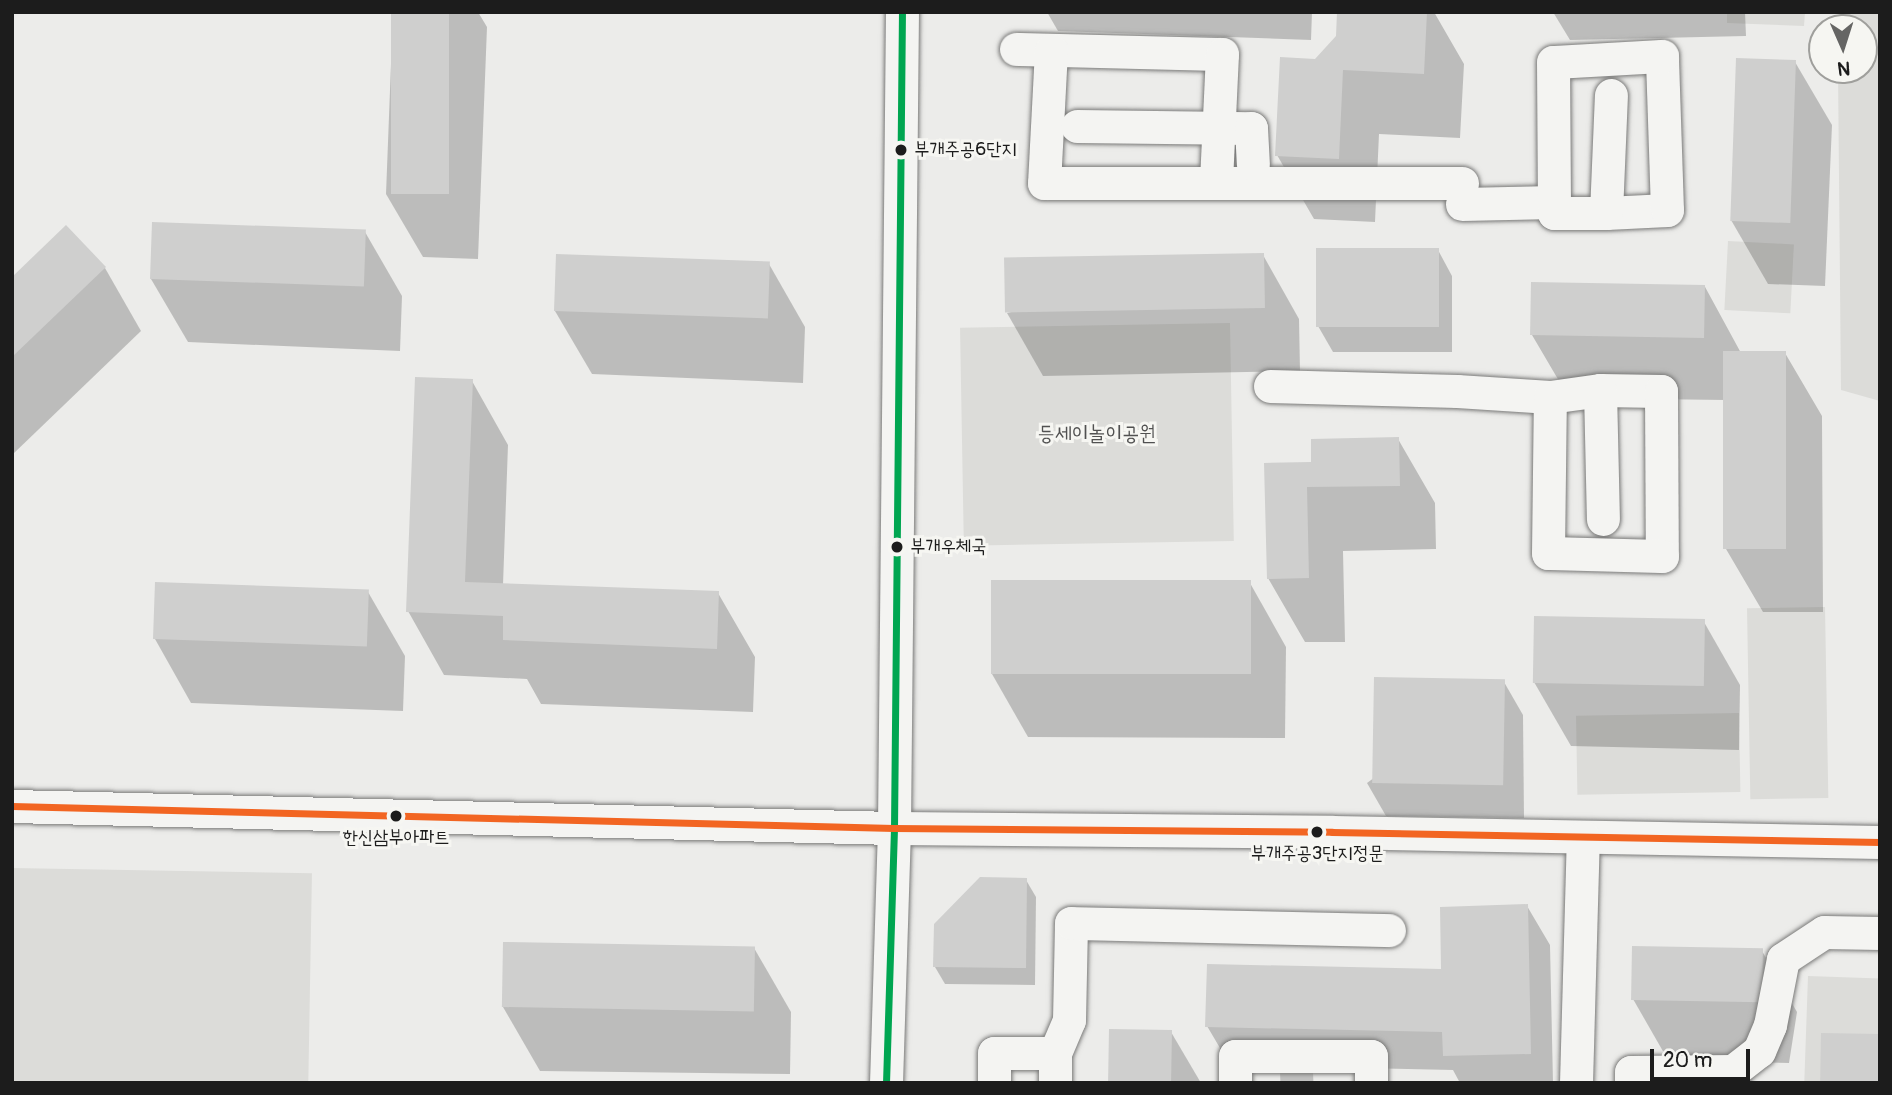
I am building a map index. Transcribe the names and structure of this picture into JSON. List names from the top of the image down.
{
  "parks": ["등세이놀이공원"],
  "places": [
    "부개주공6단지",
    "부개우체국",
    "한신삼부아파트",
    "부개주공3단지정문"
  ],
  "scale_bar": "20 m",
  "north": "bottom"
}
